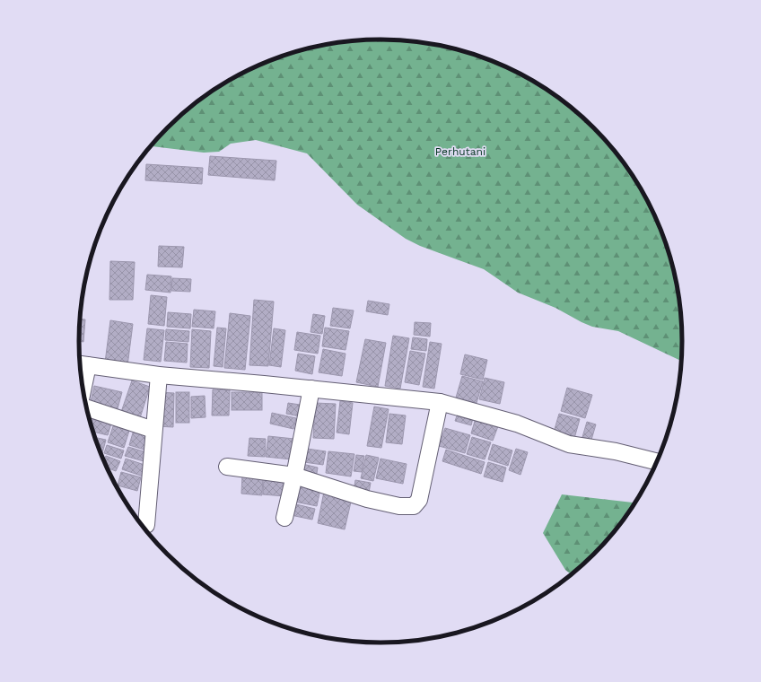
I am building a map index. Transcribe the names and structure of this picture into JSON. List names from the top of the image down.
{
  "parks": ["Perhutani"]
}
